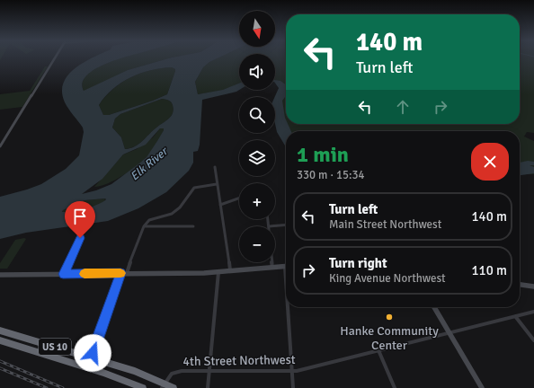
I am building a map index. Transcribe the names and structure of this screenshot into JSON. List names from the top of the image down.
{
  "streets": {
    "highway": ["US 10"],
    "street": ["4th Street Northwest"]
  },
  "crossings": [
    ["US 10", "4th Street Northwest"]
  ],
  "water": ["Elk River"],
  "places": ["Hanke Community Center"],
  "north": "bottom",
  "page": {
    "map_buttons": ["+", "−"],
    "turn": ["140 m", "Turn left"],
    "heading": ["1 min", "330 m · 15:34"],
    "list": [
      {
        "name": "Turn left",
        "note": "Main Street Northwest",
        "value": "140 m"
      },
      {
        "name": "Turn right",
        "note": "King Avenue Northwest",
        "value": "110 m"
      }
    ]
  }
}
